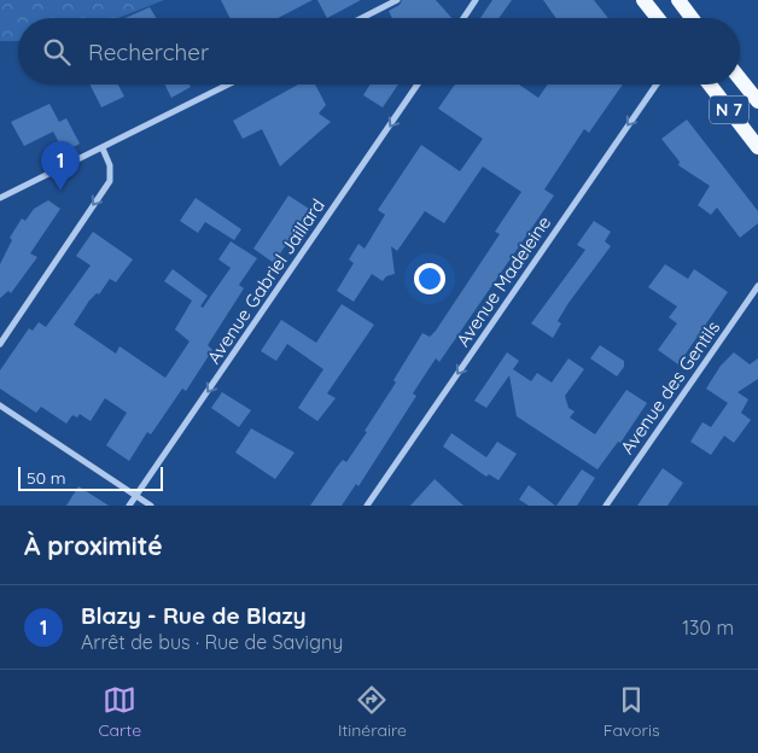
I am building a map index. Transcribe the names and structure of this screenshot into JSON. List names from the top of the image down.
{
  "streets": {
    "main road": ["N 7"],
    "street": ["Avenue Gabriel Jaillard", "Avenue Madeleine", "Avenue des Gentils"]
  },
  "one_way": ["Avenue Gabriel Jaillard", "Avenue Madeleine"],
  "scale_bar": "50 m",
  "page": {
    "search": "Rechercher",
    "pins": "1",
    "scale": "50 m",
    "heading": "À proximité",
    "list": [
      {
        "mark": "1",
        "name": "Blazy - Rue de Blazy",
        "note": "Arrêt de bus · Rue de Savigny",
        "value": "130 m"
      }
    ],
    "nav": ["Carte", "Itinéraire", "Favoris"]
  }
}
